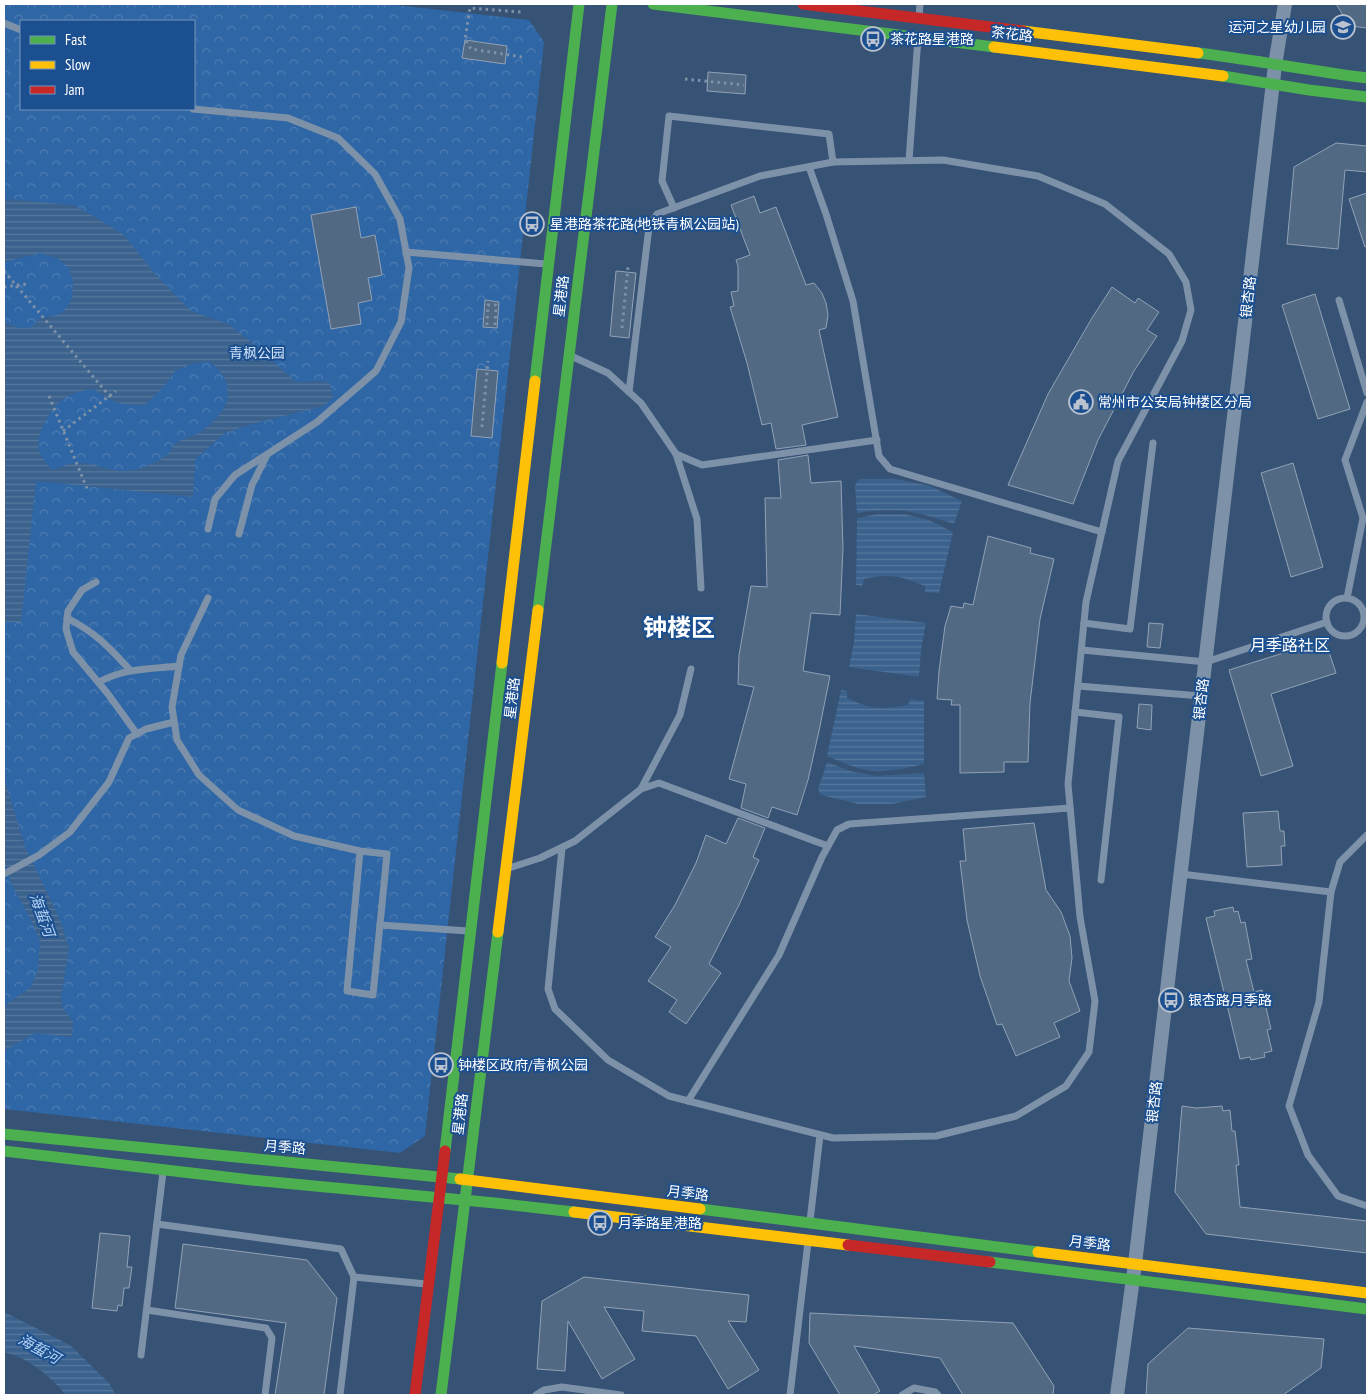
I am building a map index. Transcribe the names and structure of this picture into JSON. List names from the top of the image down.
{
  "streets": {
    "main road": ["茶花路", "星港路", "月季路"],
    "street": ["银杏路"]
  },
  "crossings": [
    ["茶花路", "银杏路"],
    ["星港路", "月季路"],
    ["银杏路", "月季路"]
  ],
  "districts": ["钟楼区", "月季路社区"],
  "water": ["海蜇河"],
  "parks": ["青枫公园"],
  "places": {
    "school or university": ["运河之星幼儿园"],
    "bus stop": [
      "茶花路星港路",
      "星港路茶花路(地铁青枫公园站)",
      "银杏路月季路",
      "钟楼区政府/青枫公园",
      "月季路星港路"
    ],
    "public building": ["常州市公安局钟楼区分局"]
  },
  "legend": ["Fast", "Slow", "Jam"]
}
